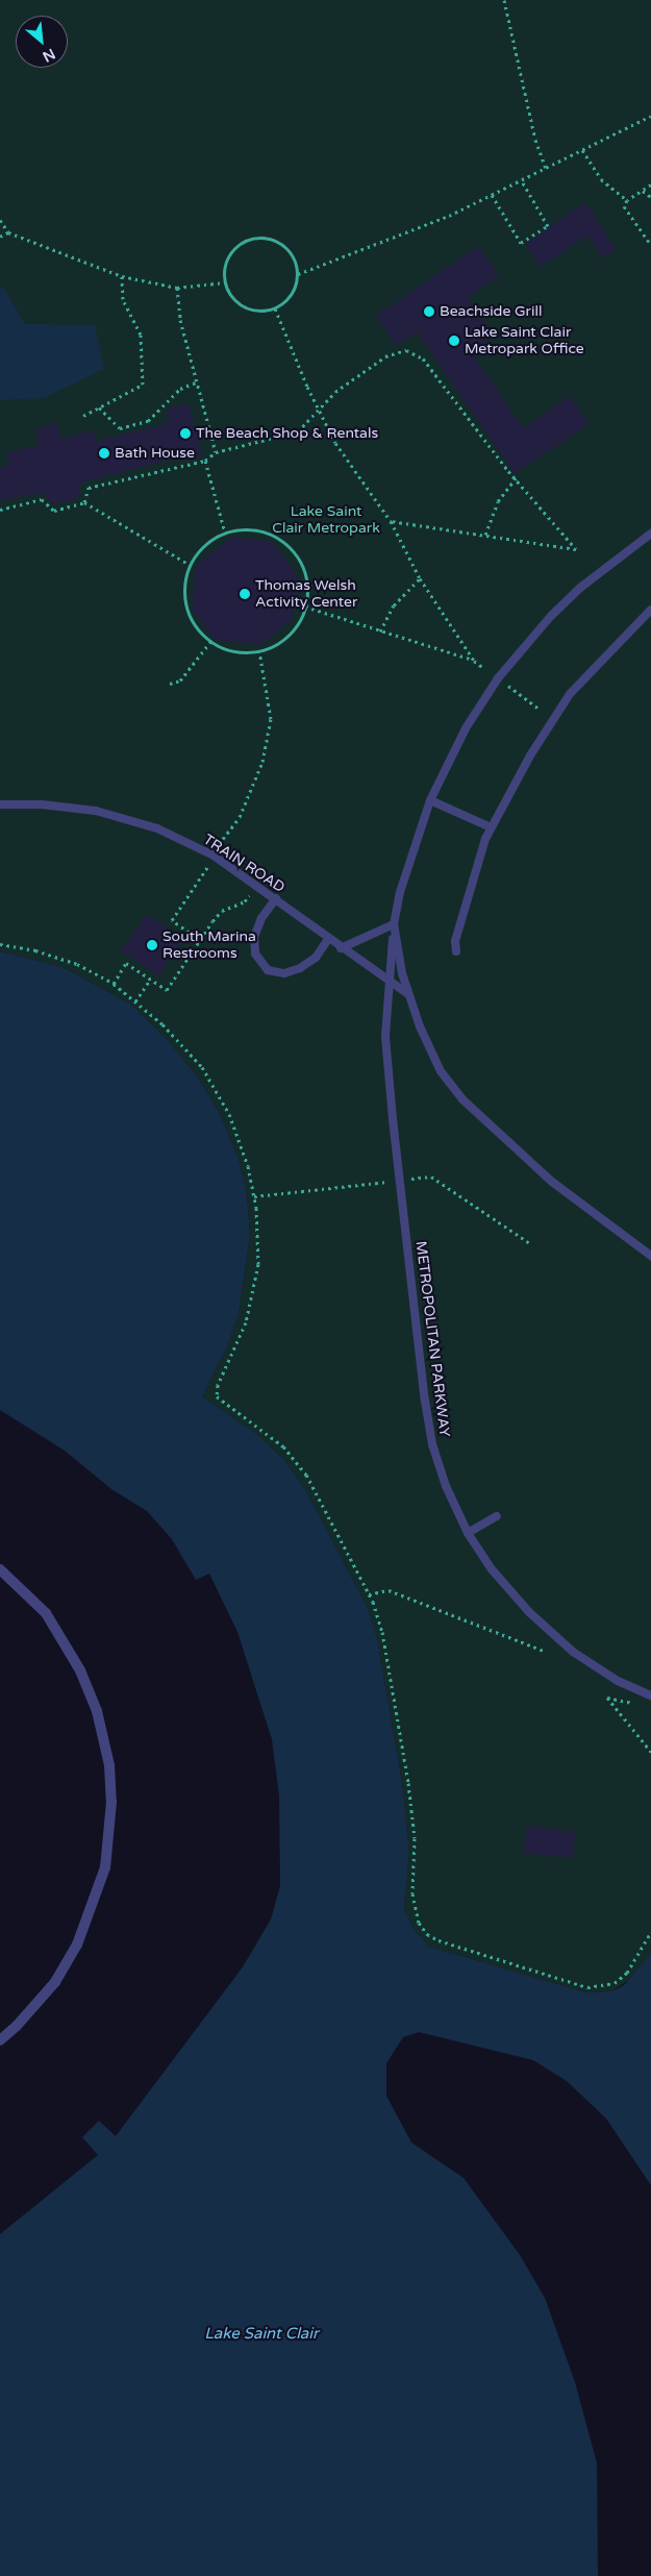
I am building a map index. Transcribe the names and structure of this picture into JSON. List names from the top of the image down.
{
  "streets": {
    "lane": ["TRAIN ROAD", "METROPOLITAN PARKWAY"]
  },
  "crossings": [
    ["TRAIN ROAD", "METROPOLITAN PARKWAY"]
  ],
  "water": ["Lake Saint Clair"],
  "parks": ["Lake Saint Clair Metropark"],
  "places": [
    "Beachside Grill",
    "Lake Saint Clair Metropark Office",
    "The Beach Shop & Rentals",
    "Bath House",
    "Thomas Welsh Activity Center",
    "South Marina Restrooms"
  ],
  "north": "bottom right"
}
